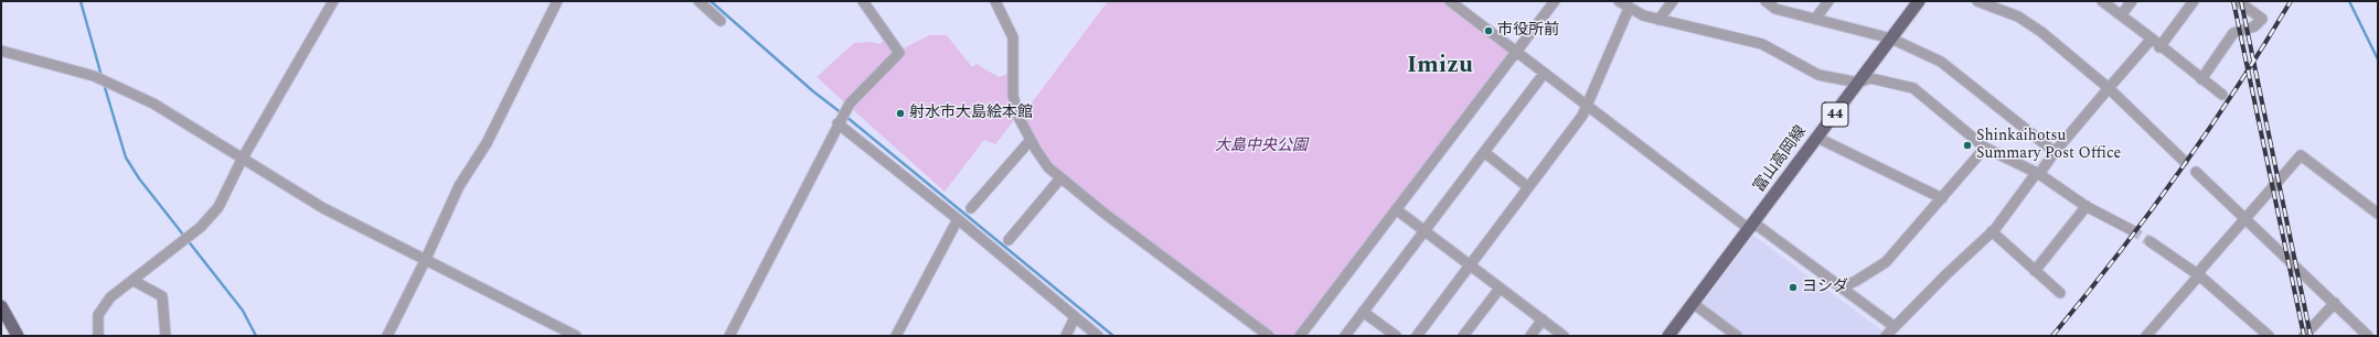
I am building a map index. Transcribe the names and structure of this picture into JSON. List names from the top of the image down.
{
  "streets": {
    "main road": ["44", "富山高岡線"]
  },
  "districts": ["Imizu"],
  "parks": ["大島中央公園"],
  "places": [
    "市役所前",
    "射水市大島絵本館",
    "Shinkaihotsu Summary Post Office",
    "ヨシダ"
  ]
}
